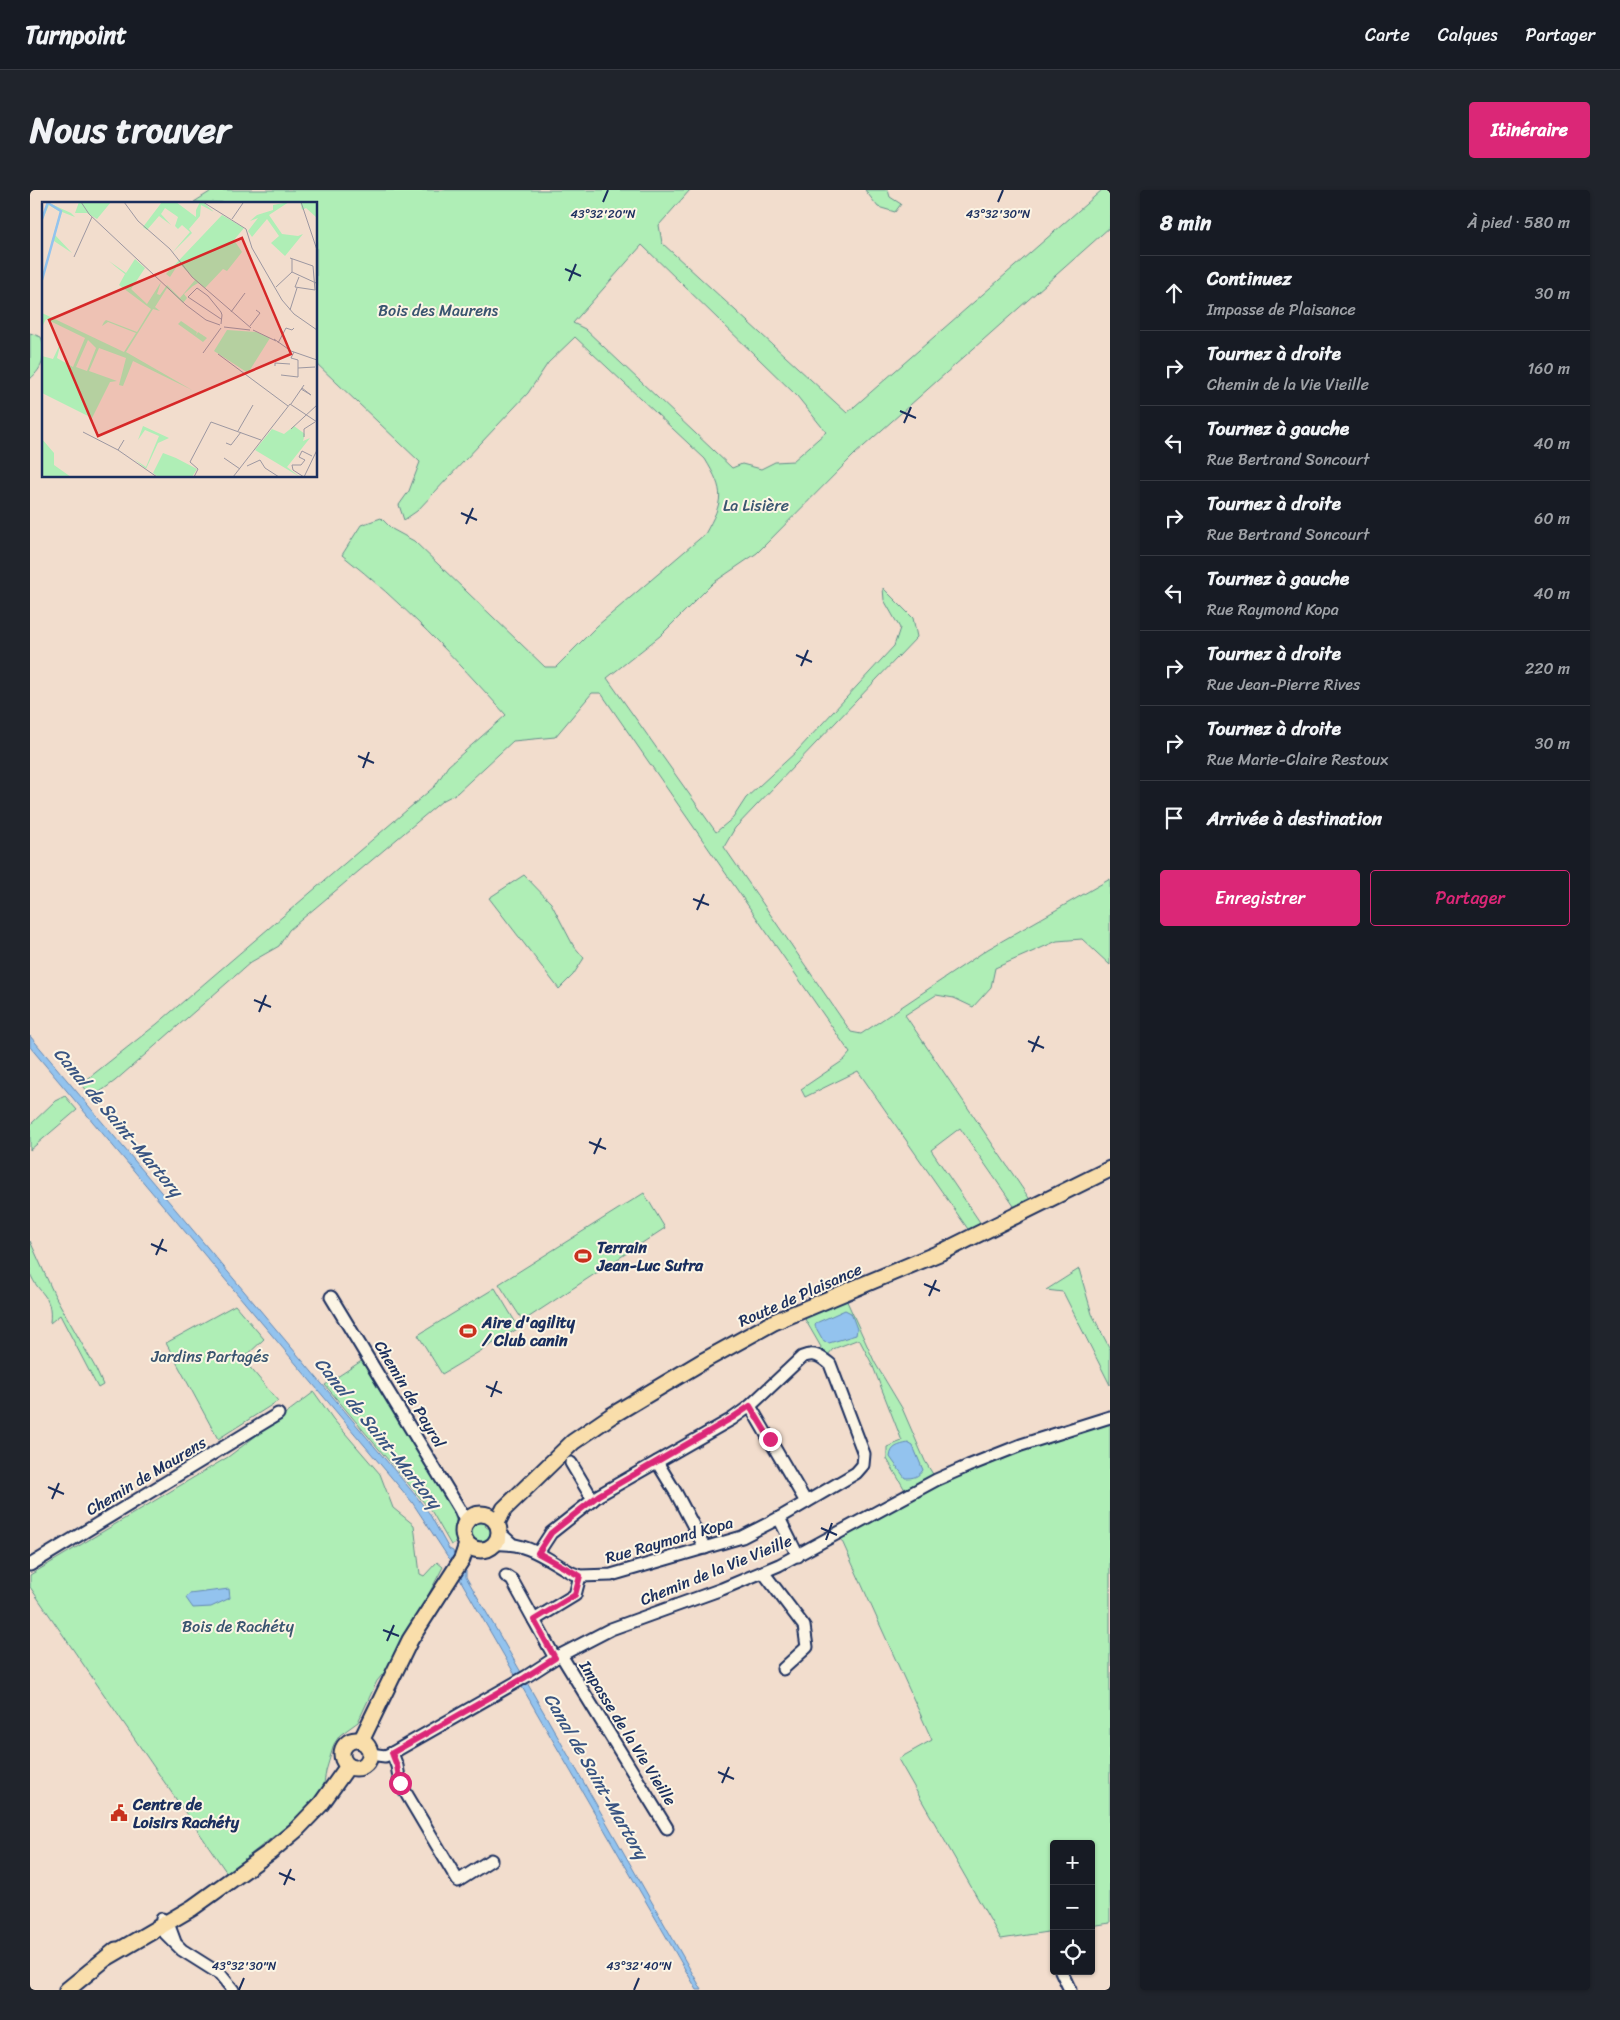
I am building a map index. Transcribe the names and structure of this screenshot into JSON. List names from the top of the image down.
{
  "streets": {
    "main road": ["Route de Plaisance"],
    "street": [
      "Chemin de Payrol",
      "Chemin de Maurens",
      "Rue Raymond Kopa",
      "Chemin de la Vie Vieille",
      "Impasse de la Vie Vieille"
    ]
  },
  "crossings": [
    ["Route de Plaisance", "Chemin de Payrol"],
    ["Chemin de la Vie Vieille", "Impasse de la Vie Vieille"]
  ],
  "water": ["Canal de Saint-Martory"],
  "parks": [
    "Bois des Maurens",
    "La Lisière",
    "Jardins Partagés",
    "Bois de Rachéty"
  ],
  "places": {
    "sports": ["Terrain Jean-Luc Sutra", "Aire d'agility / Club canin"],
    "public building": ["Centre de Loisirs Rachéty"]
  },
  "page": {
    "header": "Turnpoint",
    "nav": ["Carte", "Calques", "Partager"],
    "title": "Nous trouver",
    "buttons": [
      "Itinéraire",
      ["Enregistrer", "Partager"]
    ],
    "heading": ["8 min", "À pied · 580 m"],
    "list": [
      ["Continuez", "Impasse de Plaisance", "30 m"],
      ["Tournez à droite", "Chemin de la Vie Vieille", "160 m"],
      ["Tournez à gauche", "Rue Bertrand Soncourt", "40 m"],
      ["Tournez à droite", "Rue Bertrand Soncourt", "60 m"],
      ["Tournez à gauche", "Rue Raymond Kopa", "40 m"],
      ["Tournez à droite", "Rue Jean-Pierre Rives", "220 m"],
      ["Tournez à droite", "Rue Marie-Claire Restoux", "30 m"],
      "Arrivée à destination"
    ],
    "map_buttons": ["+", "−"]
  },
  "coordinates": ["43°32'20\"N", "43°32'30\"N", "43°32'40\"N"]
}
